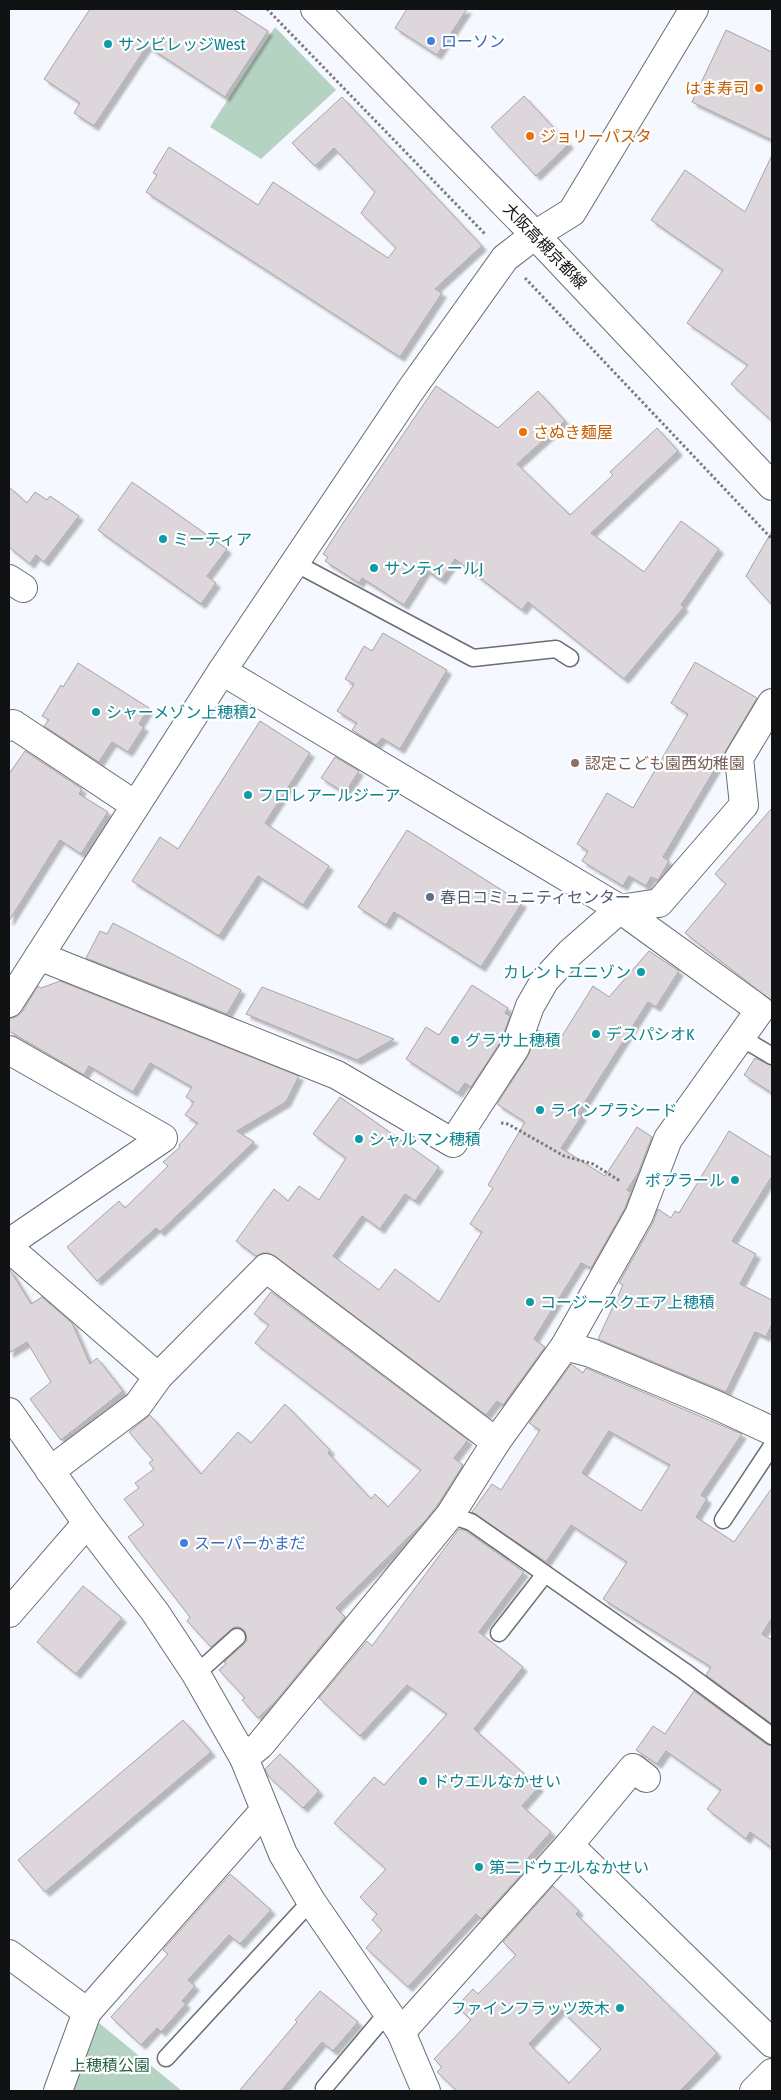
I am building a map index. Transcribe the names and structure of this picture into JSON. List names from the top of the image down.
{
  "streets": {
    "street": ["大阪高槻京都線"]
  },
  "parks": ["上穂積公園"],
  "places": [
    "ローソン",
    "サンビレッジWest",
    "はま寿司",
    "ジョリーパスタ",
    "さぬき麺屋",
    "ミーティア",
    "サンティールJ",
    "シャーメゾン上穂積2",
    "認定こども園西幼稚園",
    "フロレアールジーア",
    "春日コミュニティセンター",
    "カレントユニゾン",
    "デスパシオK",
    "グラサ上穂積",
    "ラインプラシード",
    "シャルマン穂積",
    "ポプラール",
    "コージースクエア上穂積",
    "スーパーかまだ",
    "ドウエルなかせい",
    "第二ドウエルなかせい",
    "ファインフラッツ茨木"
  ]
}
